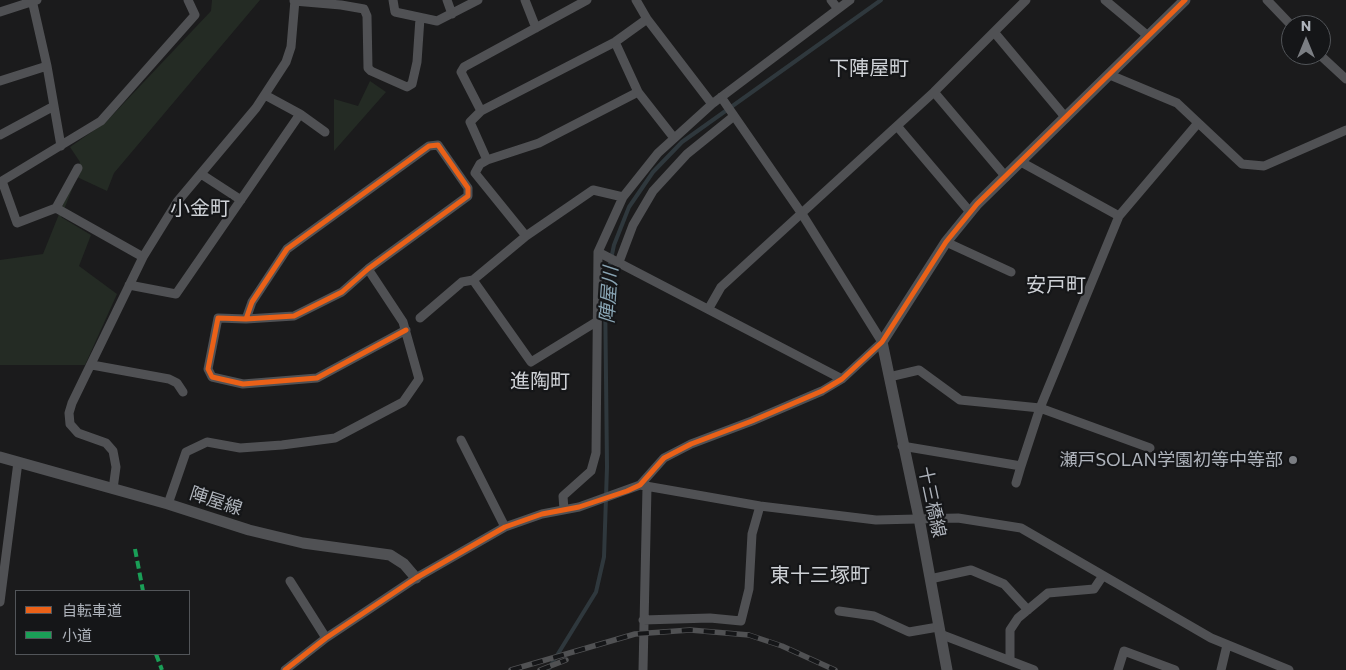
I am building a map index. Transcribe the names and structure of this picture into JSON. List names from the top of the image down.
{
  "streets": {
    "street": ["陣屋線", "十三橋線"]
  },
  "districts": [
    "下陣屋町",
    "小金町",
    "安戸町",
    "進陶町",
    "東十三塚町"
  ],
  "water": ["陣屋川"],
  "places": ["瀬戸SOLAN学園初等中等部"],
  "legend": ["自転車道", "小道"],
  "north": "top"
}
